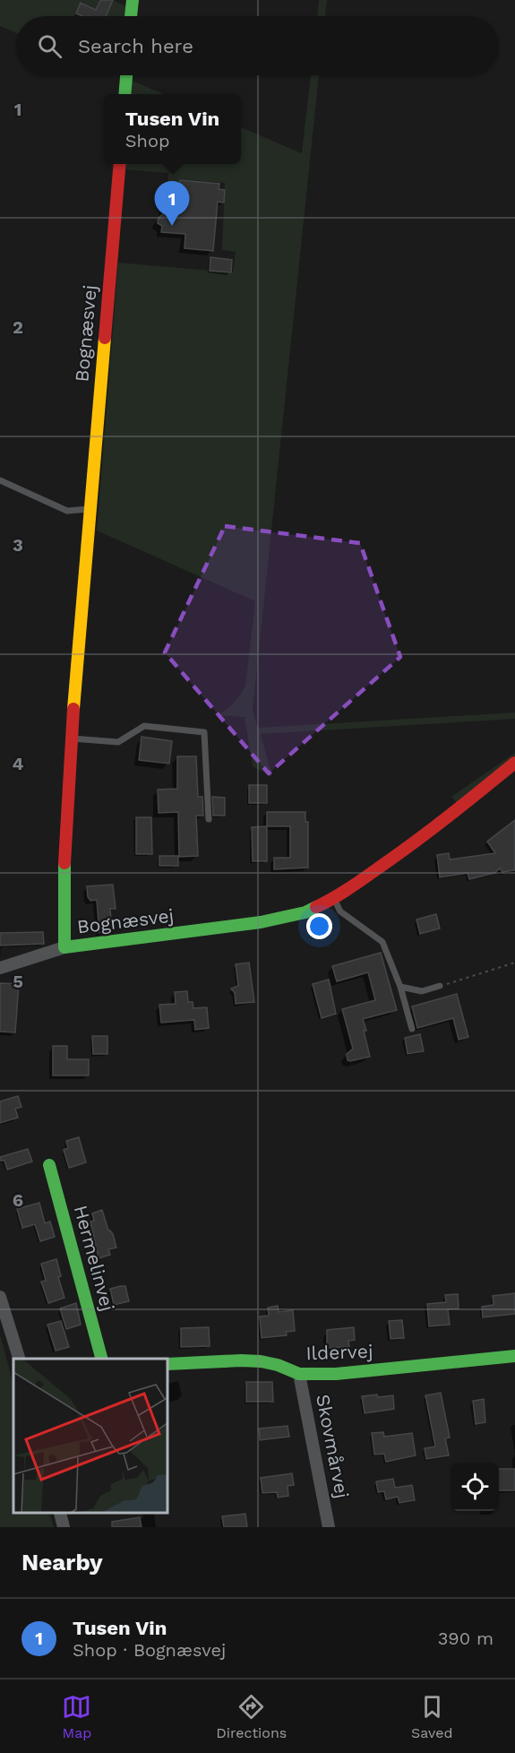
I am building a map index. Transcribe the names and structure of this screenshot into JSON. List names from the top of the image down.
{
  "streets": {
    "street": [
      "Bognæsvej",
      "Hermelinvej",
      "Ildervej",
      "Skovmårvej"
    ]
  },
  "crossings": [
    ["Ildervej", "Skovmårvej"]
  ],
  "page": {
    "search": "Search here",
    "popup": ["Tusen Vin", "Shop"],
    "pins": "1",
    "heading": "Nearby",
    "list": [
      {
        "mark": "1",
        "name": "Tusen Vin",
        "note": "Shop · Bognæsvej",
        "value": "390 m"
      }
    ],
    "nav": ["Map", "Directions", "Saved"]
  },
  "grid": {
    "rows": [
      "1",
      "2",
      "3",
      "4",
      "5",
      "6"
    ]
  }
}
